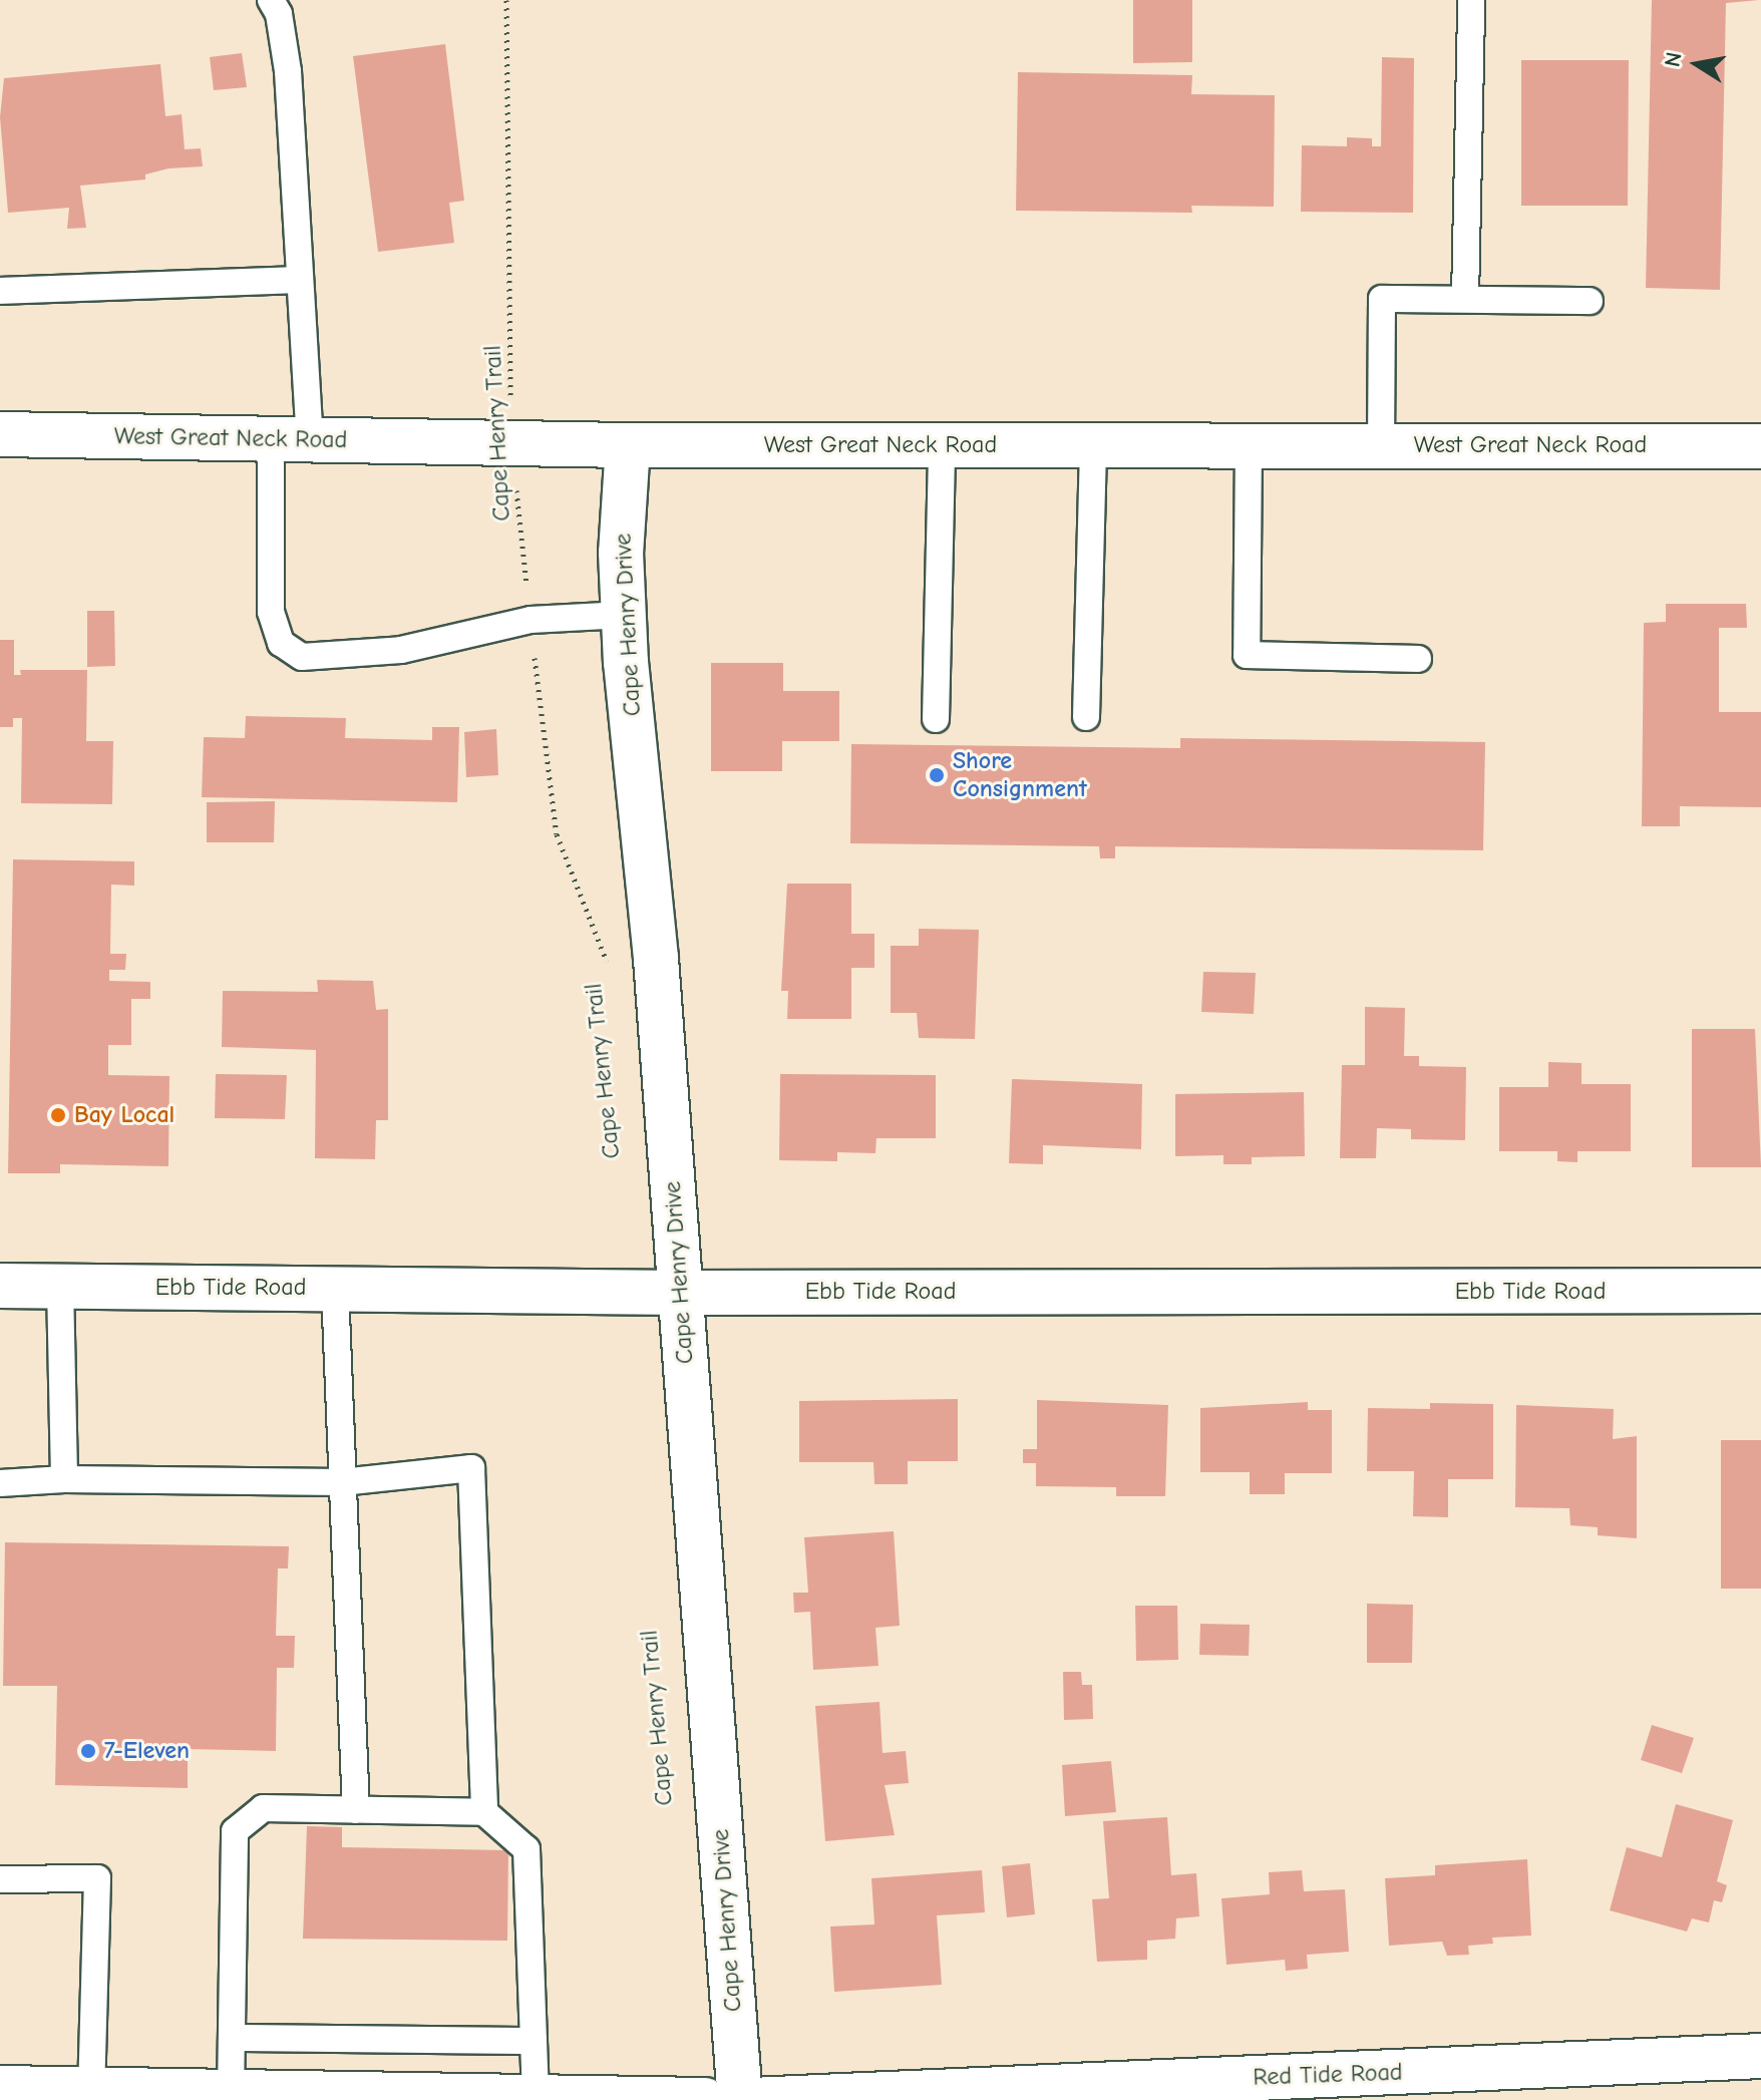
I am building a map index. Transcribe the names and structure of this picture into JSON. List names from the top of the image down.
{
  "streets": {
    "street": [
      "West Great Neck Road",
      "Cape Henry Drive",
      "Ebb Tide Road",
      "Red Tide Road"
    ],
    "path": ["Cape Henry Trail"]
  },
  "crossings": [
    ["Cape Henry Trail", "West Great Neck Road"],
    ["West Great Neck Road", "Cape Henry Drive"],
    ["Cape Henry Drive", "Ebb Tide Road"]
  ],
  "places": ["Shore Consignment", "Bay Local", "7-Eleven"],
  "north": "left"
}
